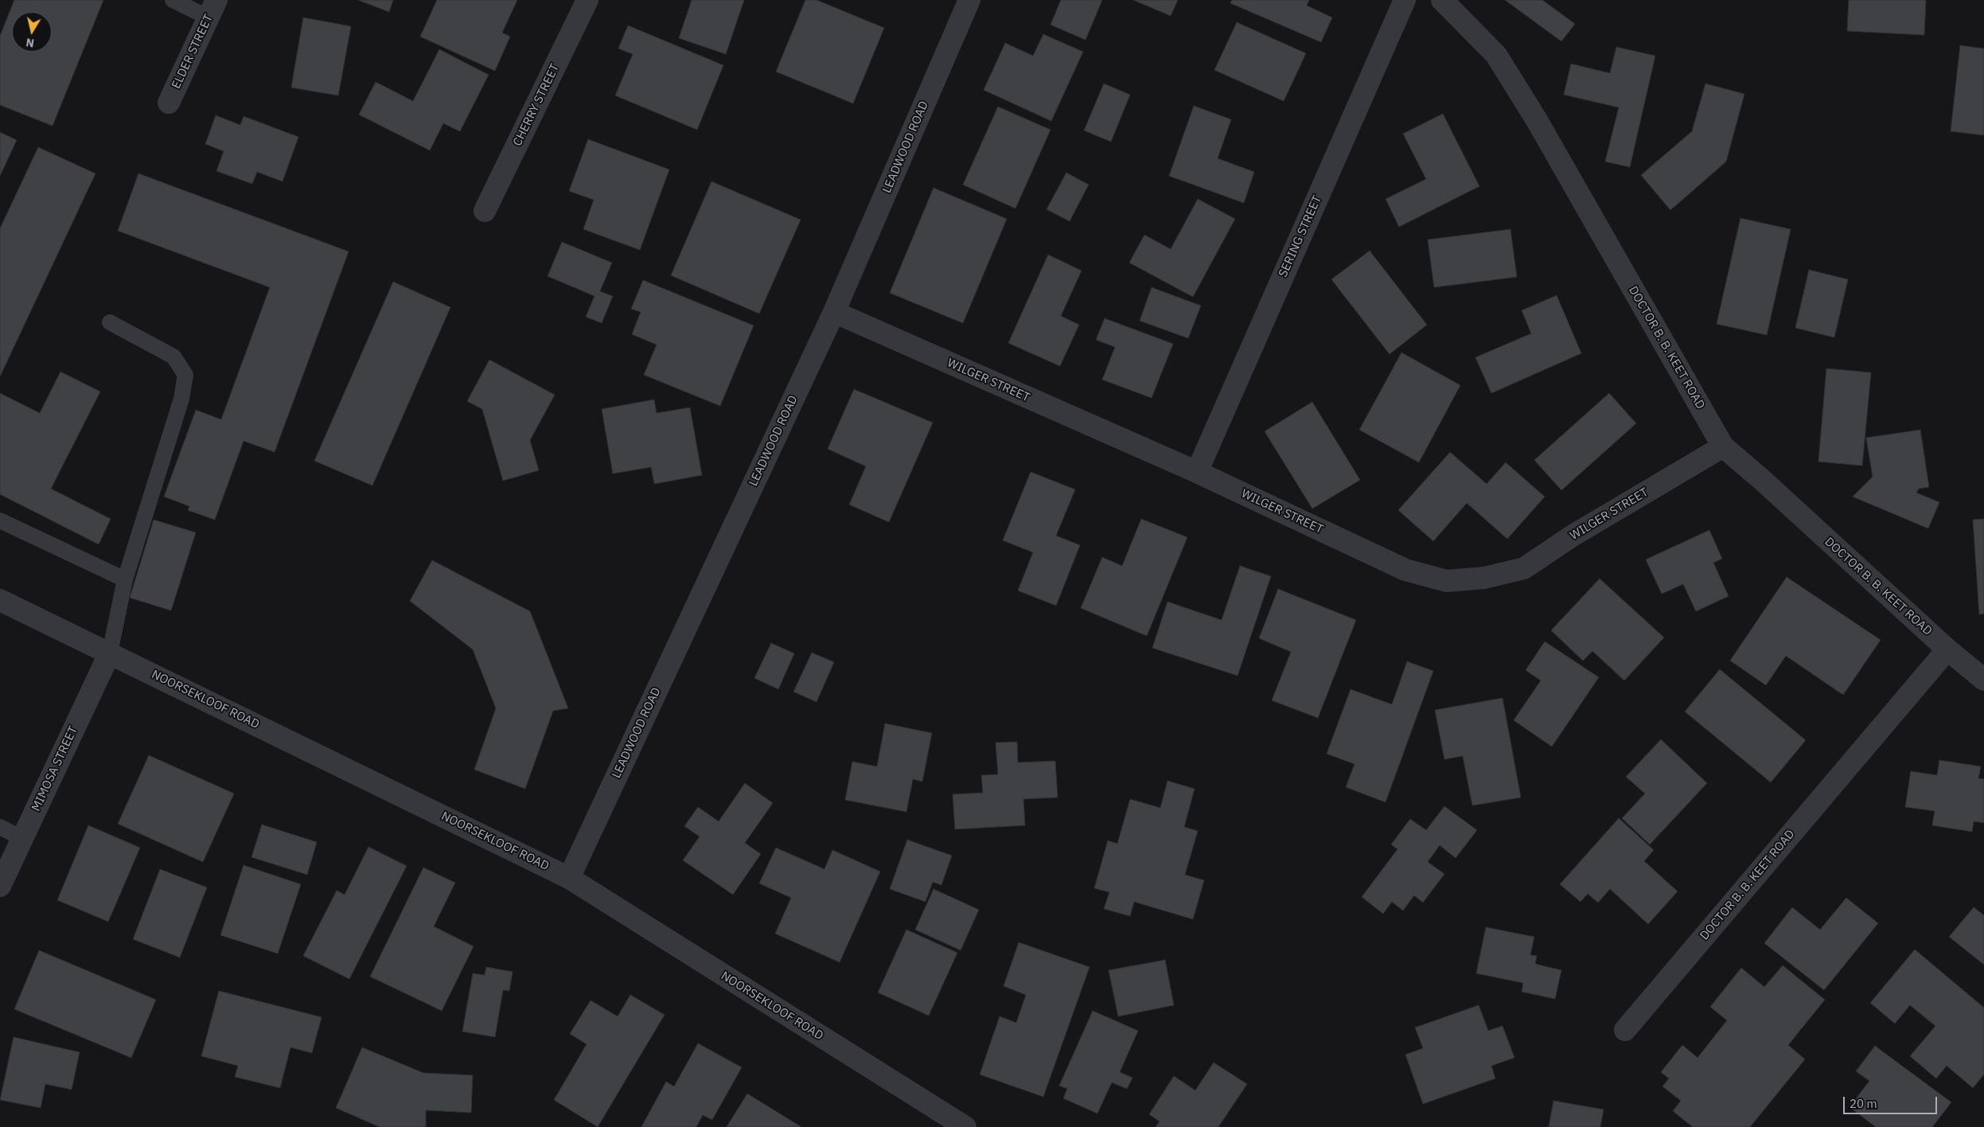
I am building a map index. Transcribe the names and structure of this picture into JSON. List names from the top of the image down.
{
  "streets": {
    "street": [
      "ELDER STREET",
      "CHERRY STREET",
      "LEADWOOD ROAD",
      "SERING STREET",
      "DOCTOR B. B. KEET ROAD",
      "WILGER STREET",
      "NOORSEKLOOF ROAD",
      "MIMOSA STREET"
    ]
  },
  "crossings": [
    ["LEADWOOD ROAD", "WILGER STREET"],
    ["LEADWOOD ROAD", "NOORSEKLOOF ROAD"],
    ["SERING STREET", "WILGER STREET"],
    ["DOCTOR B. B. KEET ROAD", "WILGER STREET"],
    ["NOORSEKLOOF ROAD", "MIMOSA STREET"]
  ],
  "scale_bar": "20 m",
  "north": "bottom"
}
